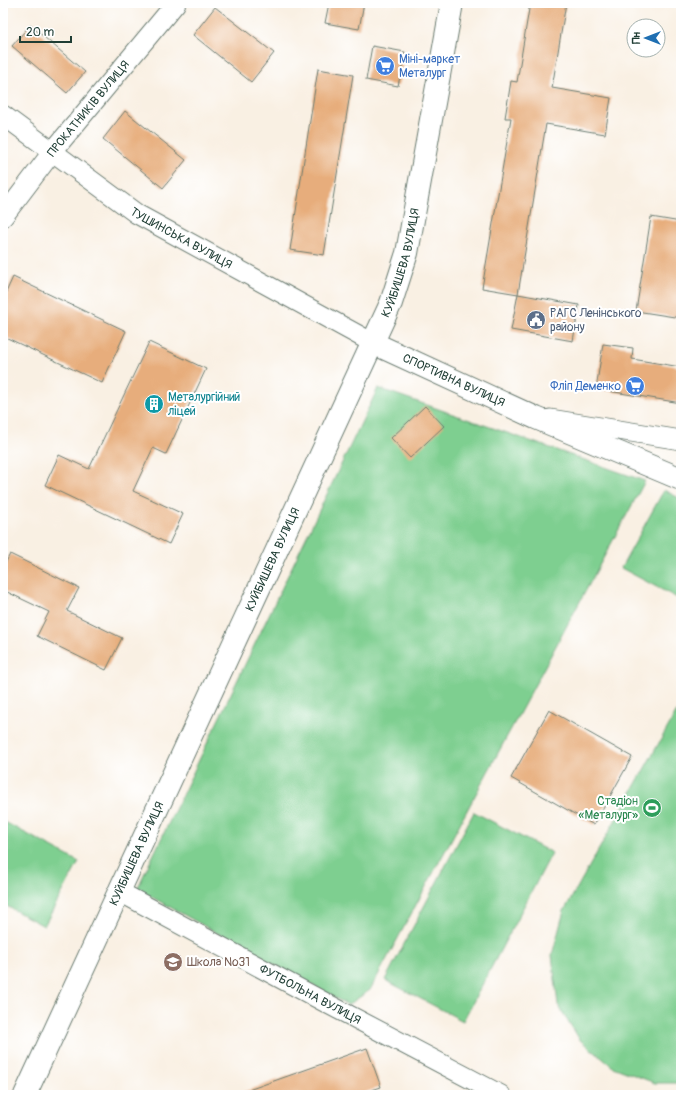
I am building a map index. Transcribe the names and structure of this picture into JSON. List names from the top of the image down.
{
  "streets": {
    "main road": ["КУЙБИШЕВА ВУЛИЦЯ", "СПОРТИВНА ВУЛИЦЯ"],
    "street": ["ПРОКАТНИКІВ ВУЛИЦЯ", "ТУШИНСЬКА ВУЛИЦЯ", "ФУТБОЛЬНА ВУЛИЦЯ"]
  },
  "crossings": [
    ["ПРОКАТНИКІВ ВУЛИЦЯ", "ТУШИНСЬКА ВУЛИЦЯ"],
    ["ТУШИНСЬКА ВУЛИЦЯ", "КУЙБИШЕВА ВУЛИЦЯ"],
    ["ТУШИНСЬКА ВУЛИЦЯ", "СПОРТИВНА ВУЛИЦЯ"],
    ["КУЙБИШЕВА ВУЛИЦЯ", "СПОРТИВНА ВУЛИЦЯ"],
    ["КУЙБИШЕВА ВУЛИЦЯ", "ФУТБОЛЬНА ВУЛИЦЯ"]
  ],
  "places": {
    "supermarket": ["Міні-маркет Металург", "Фліп Деменко"],
    "public building": ["РАГС Ленінського району"],
    "building": ["Металургійний ліцей"],
    "sports": ["Стадіон «Металург»"],
    "school or university": ["Школа №31"]
  },
  "scale_bar": "20 m",
  "north": "left"
}
